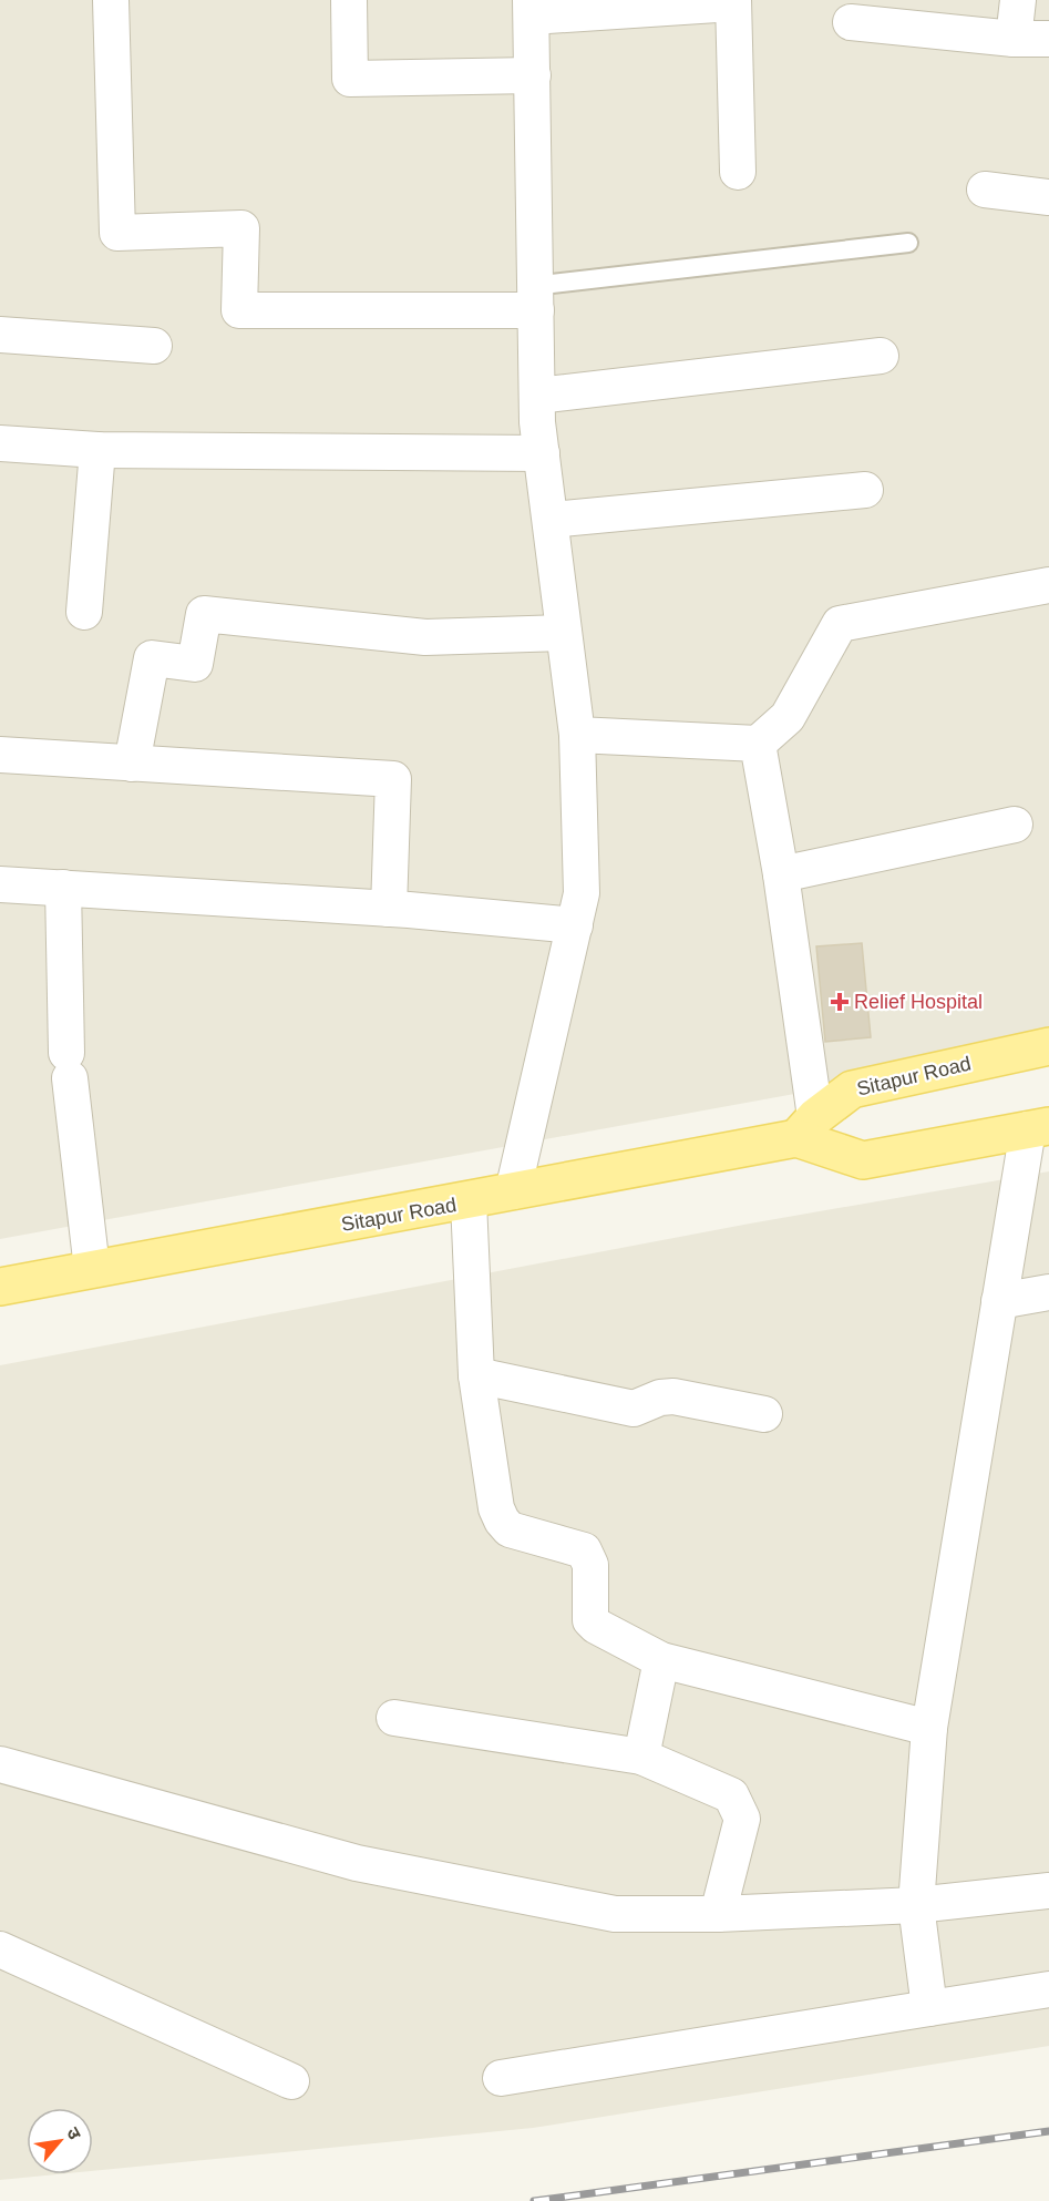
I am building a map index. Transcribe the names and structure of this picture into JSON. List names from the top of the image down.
{
  "streets": {
    "main road": ["Sitapur Road"]
  },
  "places": {
    "health": ["Relief Hospital"]
  },
  "north": "top right"
}
